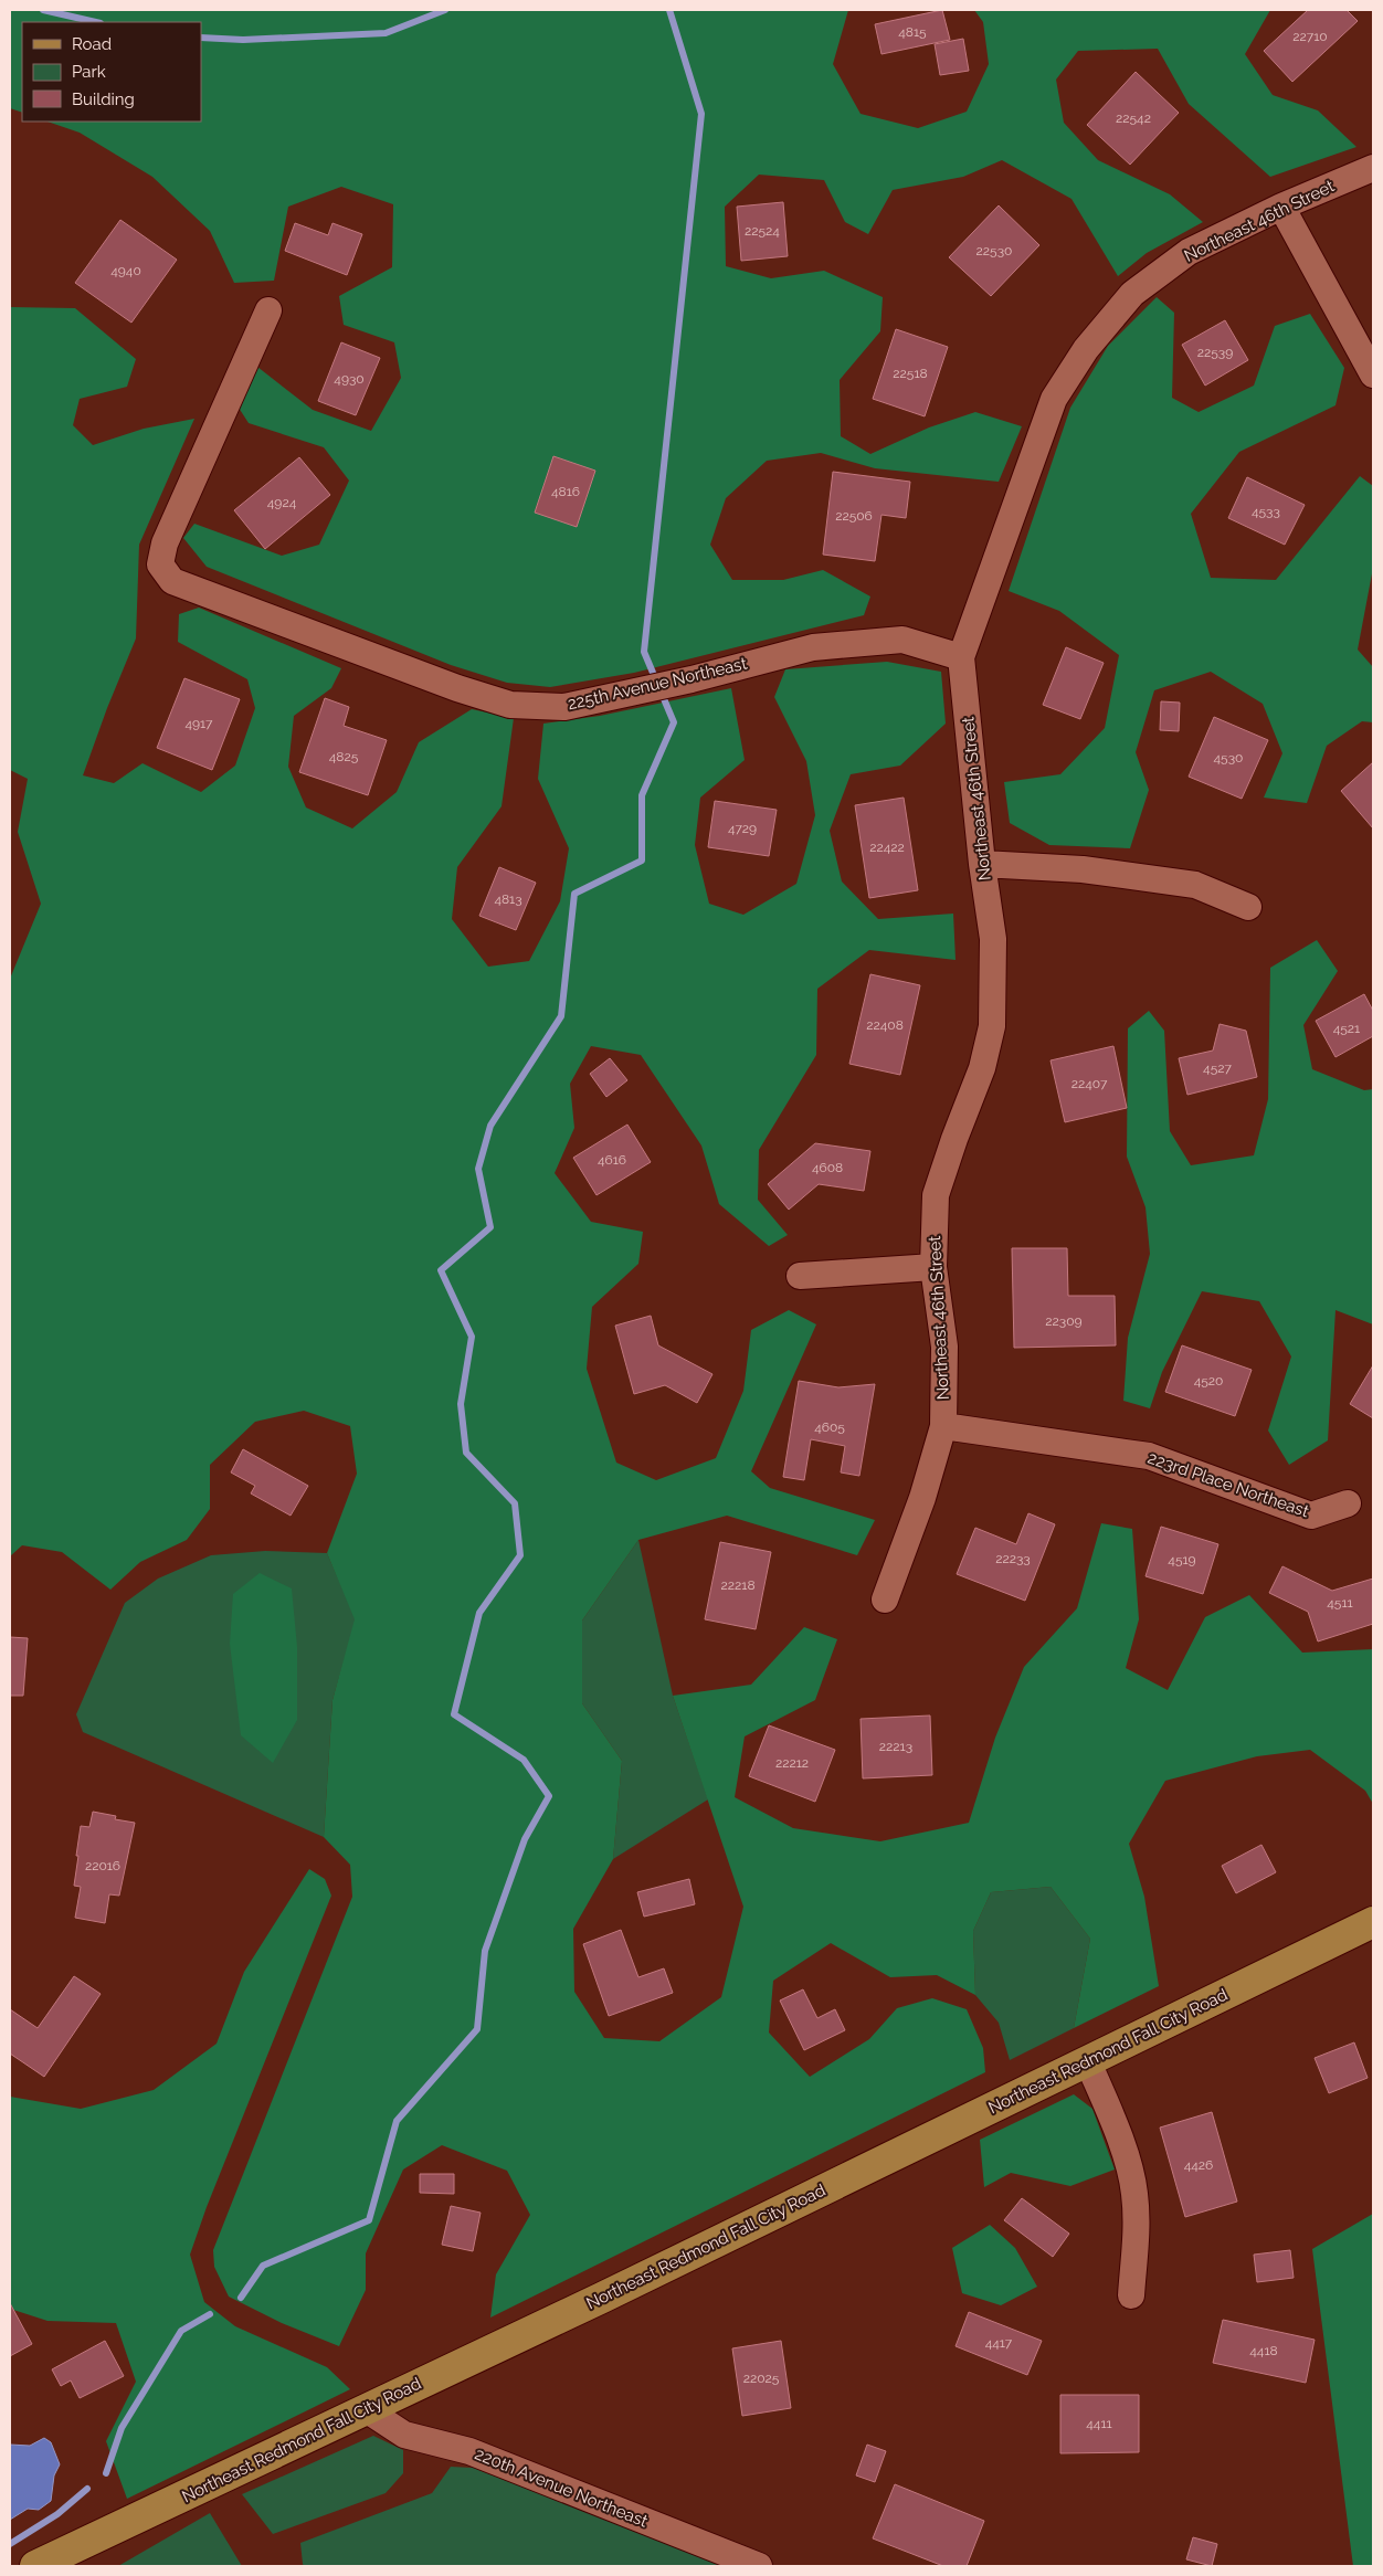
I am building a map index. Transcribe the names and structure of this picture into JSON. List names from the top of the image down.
{
  "streets": {
    "main road": ["Northeast Redmond Fall City Road"],
    "street": [
      "Northeast 46th Street",
      "225th Avenue Northeast",
      "223rd Place Northeast",
      "220th Avenue Northeast"
    ]
  },
  "crossings": [
    ["Northeast 46th Street", "225th Avenue Northeast"],
    ["Northeast 46th Street", "223rd Place Northeast"],
    ["Northeast Redmond Fall City Road", "220th Avenue Northeast"]
  ],
  "house_numbers": [
    "4815",
    "22710",
    "22542",
    "22524",
    "22530",
    "4940",
    "22539",
    "22518",
    "4930",
    "4816",
    "4924",
    "4533",
    "22506",
    "4917",
    "4825",
    "4530",
    "4729",
    "22422",
    "4813",
    "22408",
    "4521",
    "4527",
    "22407",
    "4616",
    "4608",
    "22309",
    "4520",
    "4605",
    "22233",
    "4519",
    "22218",
    "4511",
    "22213",
    "22212",
    "22016",
    "4426",
    "4417",
    "4418",
    "22025",
    "4411"
  ],
  "legend": ["Road", "Park", "Building"]
}
